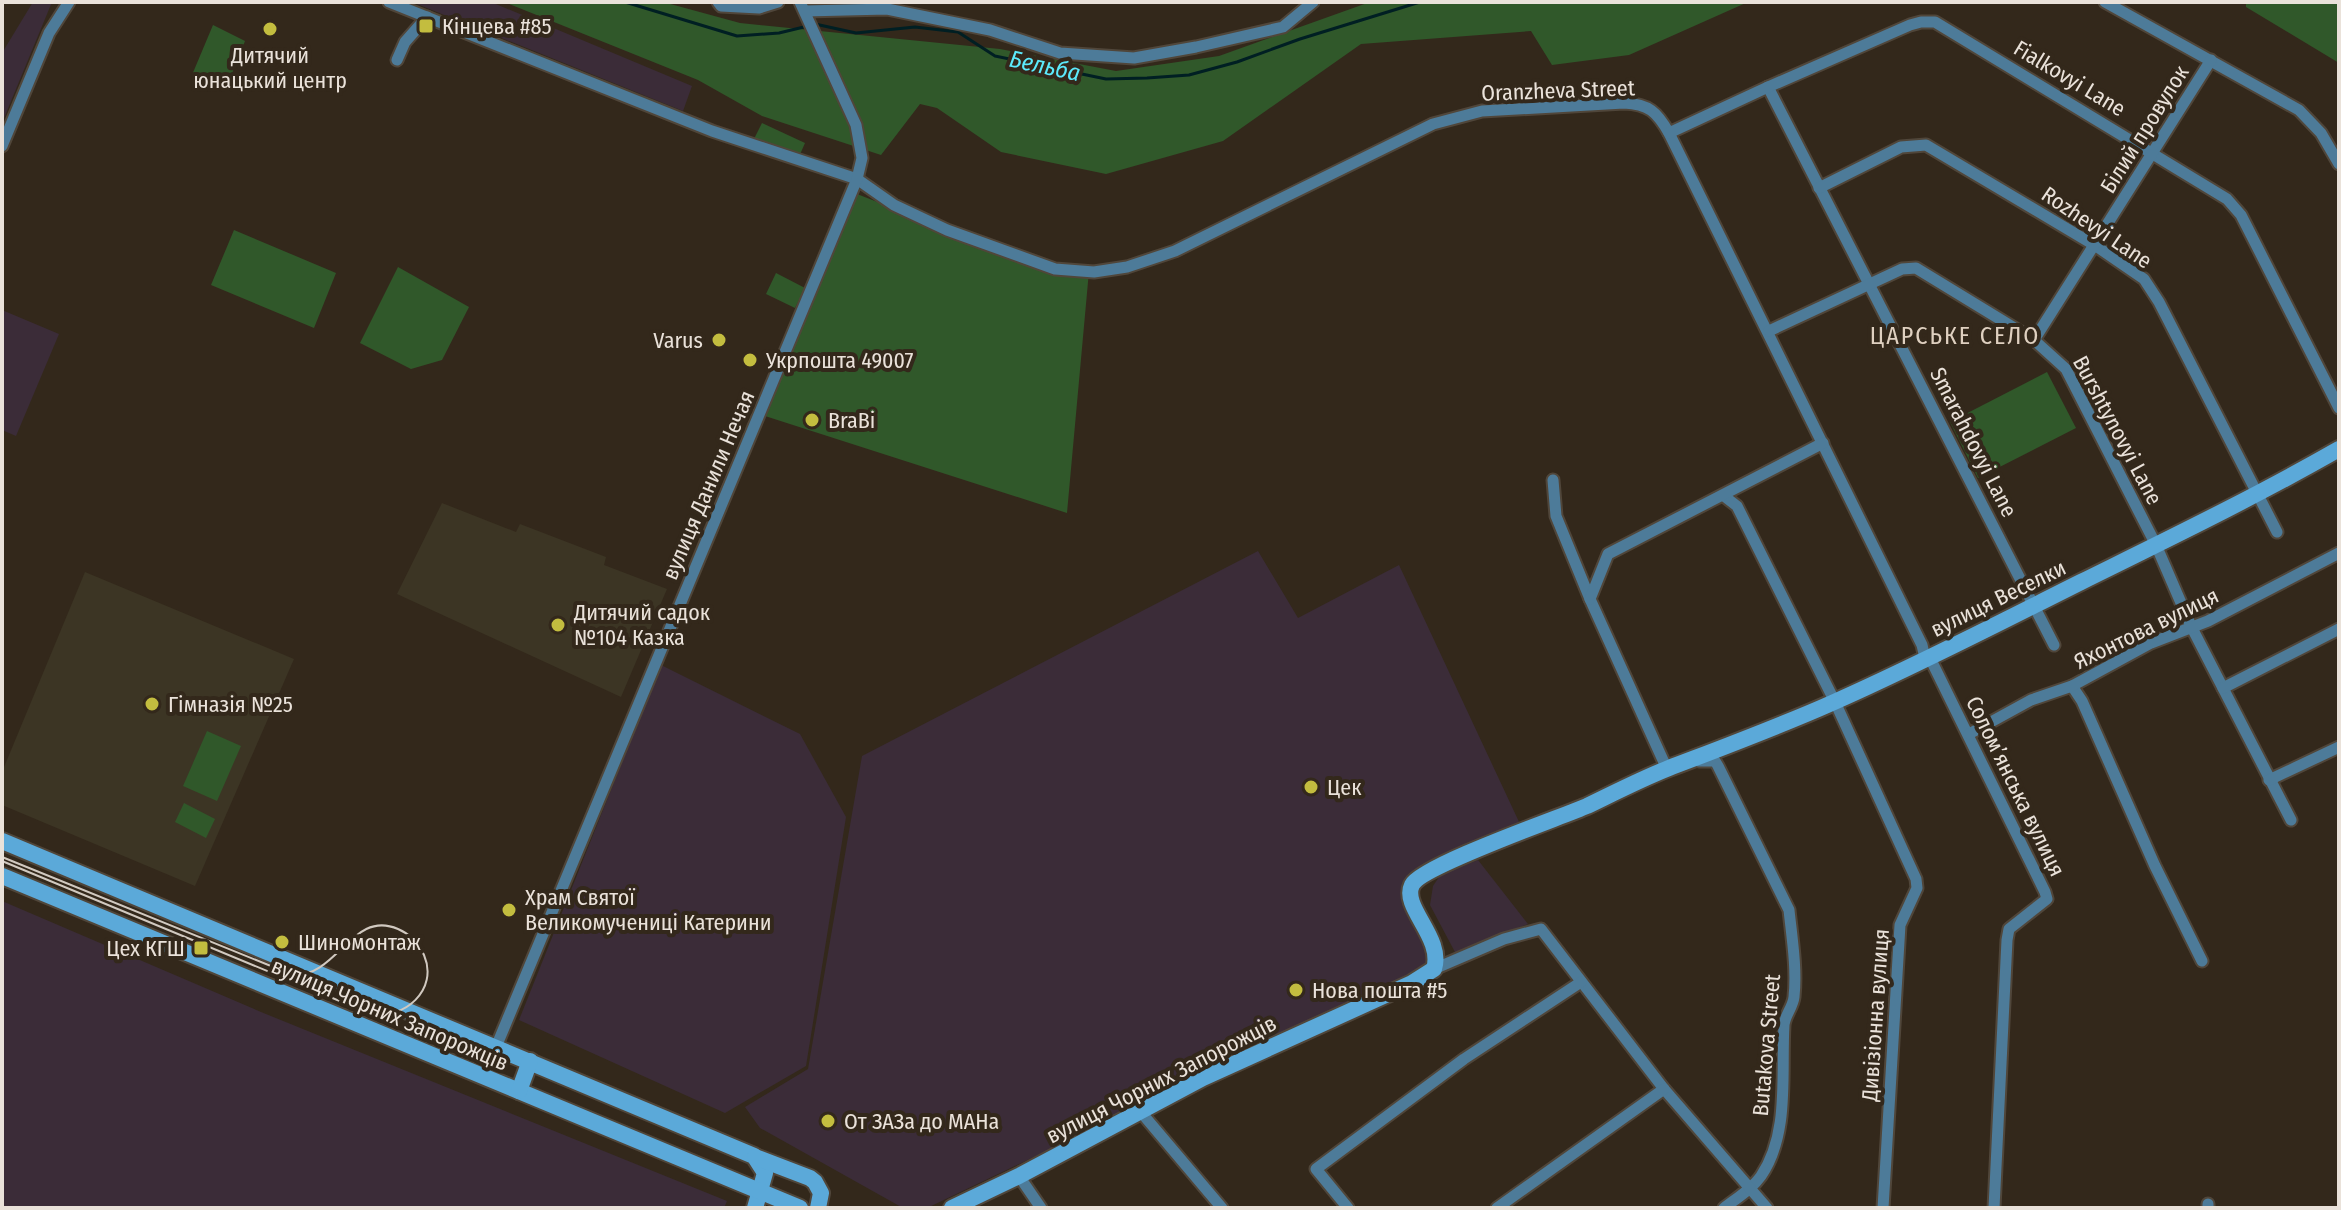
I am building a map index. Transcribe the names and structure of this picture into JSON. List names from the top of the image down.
{
  "streets": {
    "street": [
      "Fialkovyi Lane",
      "Oranzheva Street",
      "Білий провулок",
      "Rozhevyi Lane",
      "Burshtynovyi Lane",
      "Smarahdovyi Lane",
      "вулиця Данили Нечая",
      "вулиця Веселки",
      "Яхонтова вулиця",
      "Соломʼянська вулиця",
      "вулиця Чорних Запорожців",
      "Дивізіонна вулиця",
      "Butakova Street"
    ]
  },
  "crossings": [
    ["Fialkovyi Lane", "Oranzheva Street"],
    ["Fialkovyi Lane", "Білий провулок"],
    ["Fialkovyi Lane", "Smarahdovyi Lane"],
    ["Oranzheva Street", "Burshtynovyi Lane"],
    ["Oranzheva Street", "вулиця Данили Нечая"],
    ["Oranzheva Street", "вулиця Веселки"],
    ["Oranzheva Street", "Соломʼянська вулиця"],
    ["Білий провулок", "Rozhevyi Lane"],
    ["Білий провулок", "Burshtynovyi Lane"],
    ["Rozhevyi Lane", "Smarahdovyi Lane"],
    ["Rozhevyi Lane", "вулиця Веселки"],
    ["Burshtynovyi Lane", "Smarahdovyi Lane"],
    ["Burshtynovyi Lane", "вулиця Веселки"],
    ["Burshtynovyi Lane", "Яхонтова вулиця"],
    ["Smarahdovyi Lane", "вулиця Веселки"],
    ["вулиця Данили Нечая", "вулиця Чорних Запорожців"],
    ["вулиця Веселки", "Соломʼянська вулиця"],
    ["вулиця Веселки", "Дивізіонна вулиця"],
    ["вулиця Веселки", "Butakova Street"],
    ["Яхонтова вулиця", "Соломʼянська вулиця"]
  ],
  "districts": ["ЦАРСЬКЕ СЕЛО"],
  "water": ["Бельба"],
  "places": {
    "transit": ["Кінцева #85", "Цех КГШ"],
    "other": [
      "Дитячий юнацький центр",
      "Varus",
      "Укрпошта 49007",
      "BraBi",
      "Дитячий садок №104 Казка",
      "Гімназія №25",
      "Цек",
      "Храм Святої Великомучениці Катерини",
      "Шиномонтаж",
      "Нова пошта #5",
      "От ЗАЗа до МАНа"
    ]
  }
}
